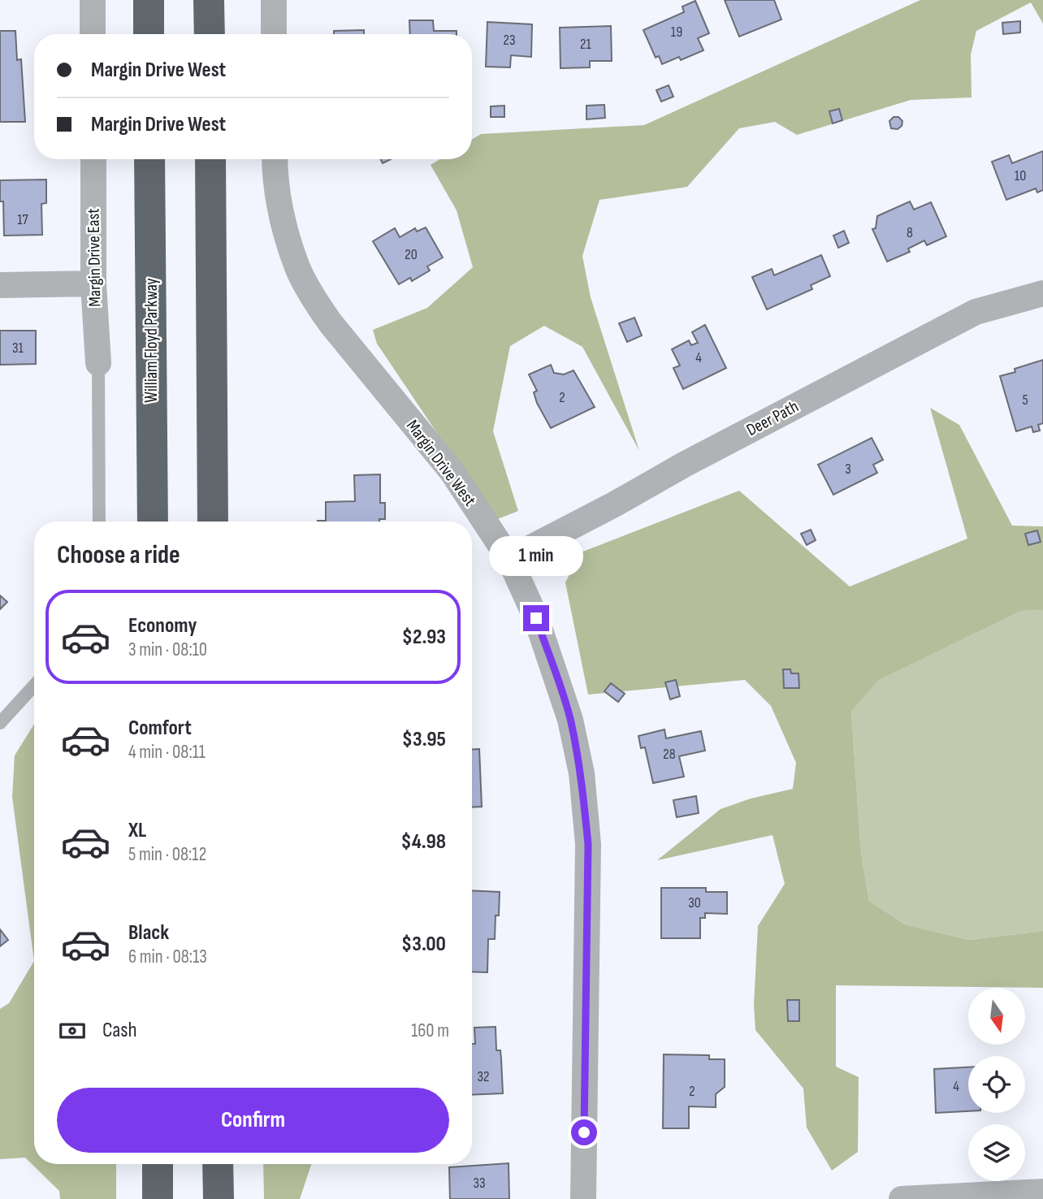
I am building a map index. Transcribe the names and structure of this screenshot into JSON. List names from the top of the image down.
{
  "streets": {
    "highway": ["William Floyd Parkway"],
    "street": ["Margin Drive East", "Deer Path", "Margin Drive West"]
  },
  "crossings": [
    ["Deer Path", "Margin Drive West"]
  ],
  "house_numbers": [
    "19",
    "23",
    "21",
    "10",
    "17",
    "8",
    "20",
    "31",
    "4",
    "2",
    "5",
    "3",
    "28",
    "30",
    "32",
    "4",
    "2",
    "33"
  ],
  "north": "bottom",
  "page": {
    "banner": ["Margin Drive West", "Margin Drive West"],
    "heading": "Choose a ride",
    "bubble": "1 min",
    "list": [
      {
        "name": "Economy",
        "note": "3 min · 08:10",
        "value": "$2.93"
      },
      {
        "name": "Comfort",
        "note": "4 min · 08:11",
        "value": "$3.95"
      },
      {
        "name": "XL",
        "note": "5 min · 08:12",
        "value": "$4.98"
      },
      {
        "name": "Black",
        "note": "6 min · 08:13",
        "value": "$3.00"
      }
    ],
    "pay": ["Cash", "160 m"],
    "buttons": "Confirm"
  }
}
